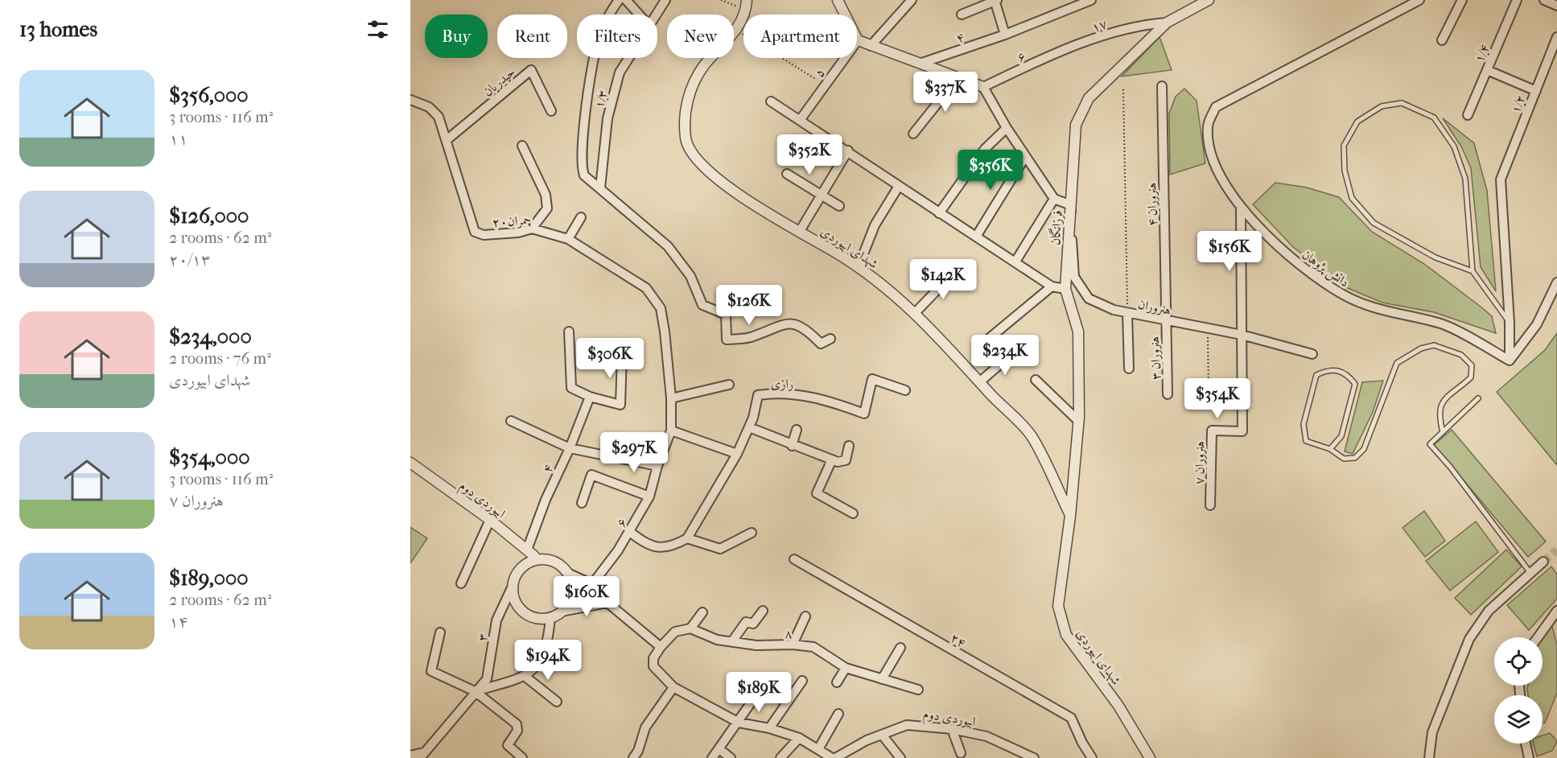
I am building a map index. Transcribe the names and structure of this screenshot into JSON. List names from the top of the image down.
{
  "streets": {
    "street": [
      "۱۷",
      "۴",
      "۱/۴",
      "۶",
      "۵",
      "حیدریان",
      "۱/۳",
      "۱/۲",
      "هنروران ۴",
      "چمران۲۰",
      "فرزانگان",
      "شهدای ابیوردی",
      "دانش پژوهان",
      "هنروران",
      "هنروران ۳",
      "رازی",
      "هنروران ۷",
      "ابیوردی دوم",
      "۸",
      "۳",
      "۲۴"
    ]
  },
  "crossings": [
    ["۱۷", "۶"],
    ["۱۷", "فرزانگان"],
    ["۴", "ابیوردی دوم"],
    ["۴", "۳"],
    ["۶", "چمران۲۰"],
    ["حیدریان", "چمران۲۰"],
    ["هنروران ۴", "هنروران"],
    ["هنروران ۴", "هنروران ۳"],
    ["فرزانگان", "شهدای ابیوردی"],
    ["فرزانگان", "هنروران"],
    ["هنروران", "هنروران ۳"],
    ["هنروران", "هنروران ۷"],
    ["ابیوردی دوم", "۳"]
  ],
  "page": {
    "heading": "13 homes",
    "chip": [
      "Buy",
      "Rent",
      "Filters",
      "New",
      "Apartment"
    ],
    "list": [
      {
        "name": "$356,000",
        "note": "3 rooms · 116 m² · ۱۱"
      },
      {
        "name": "$126,000",
        "note": "2 rooms · 62 m² · ۲۰/۱۳"
      },
      {
        "name": "$234,000",
        "note": "2 rooms · 76 m² · شهدای ابیوردی"
      },
      {
        "name": "$354,000",
        "note": "3 rooms · 116 m² · هنروران ۷"
      },
      {
        "name": "$189,000",
        "note": "2 rooms · 62 m² · ۱۴"
      }
    ],
    "price": [
      "$337K",
      "$352K",
      "$356K",
      "$156K",
      "$142K",
      "$126K",
      "$234K",
      "$306K",
      "$354K",
      "$297K",
      "$160K",
      "$194K",
      "$189K"
    ]
  }
}
